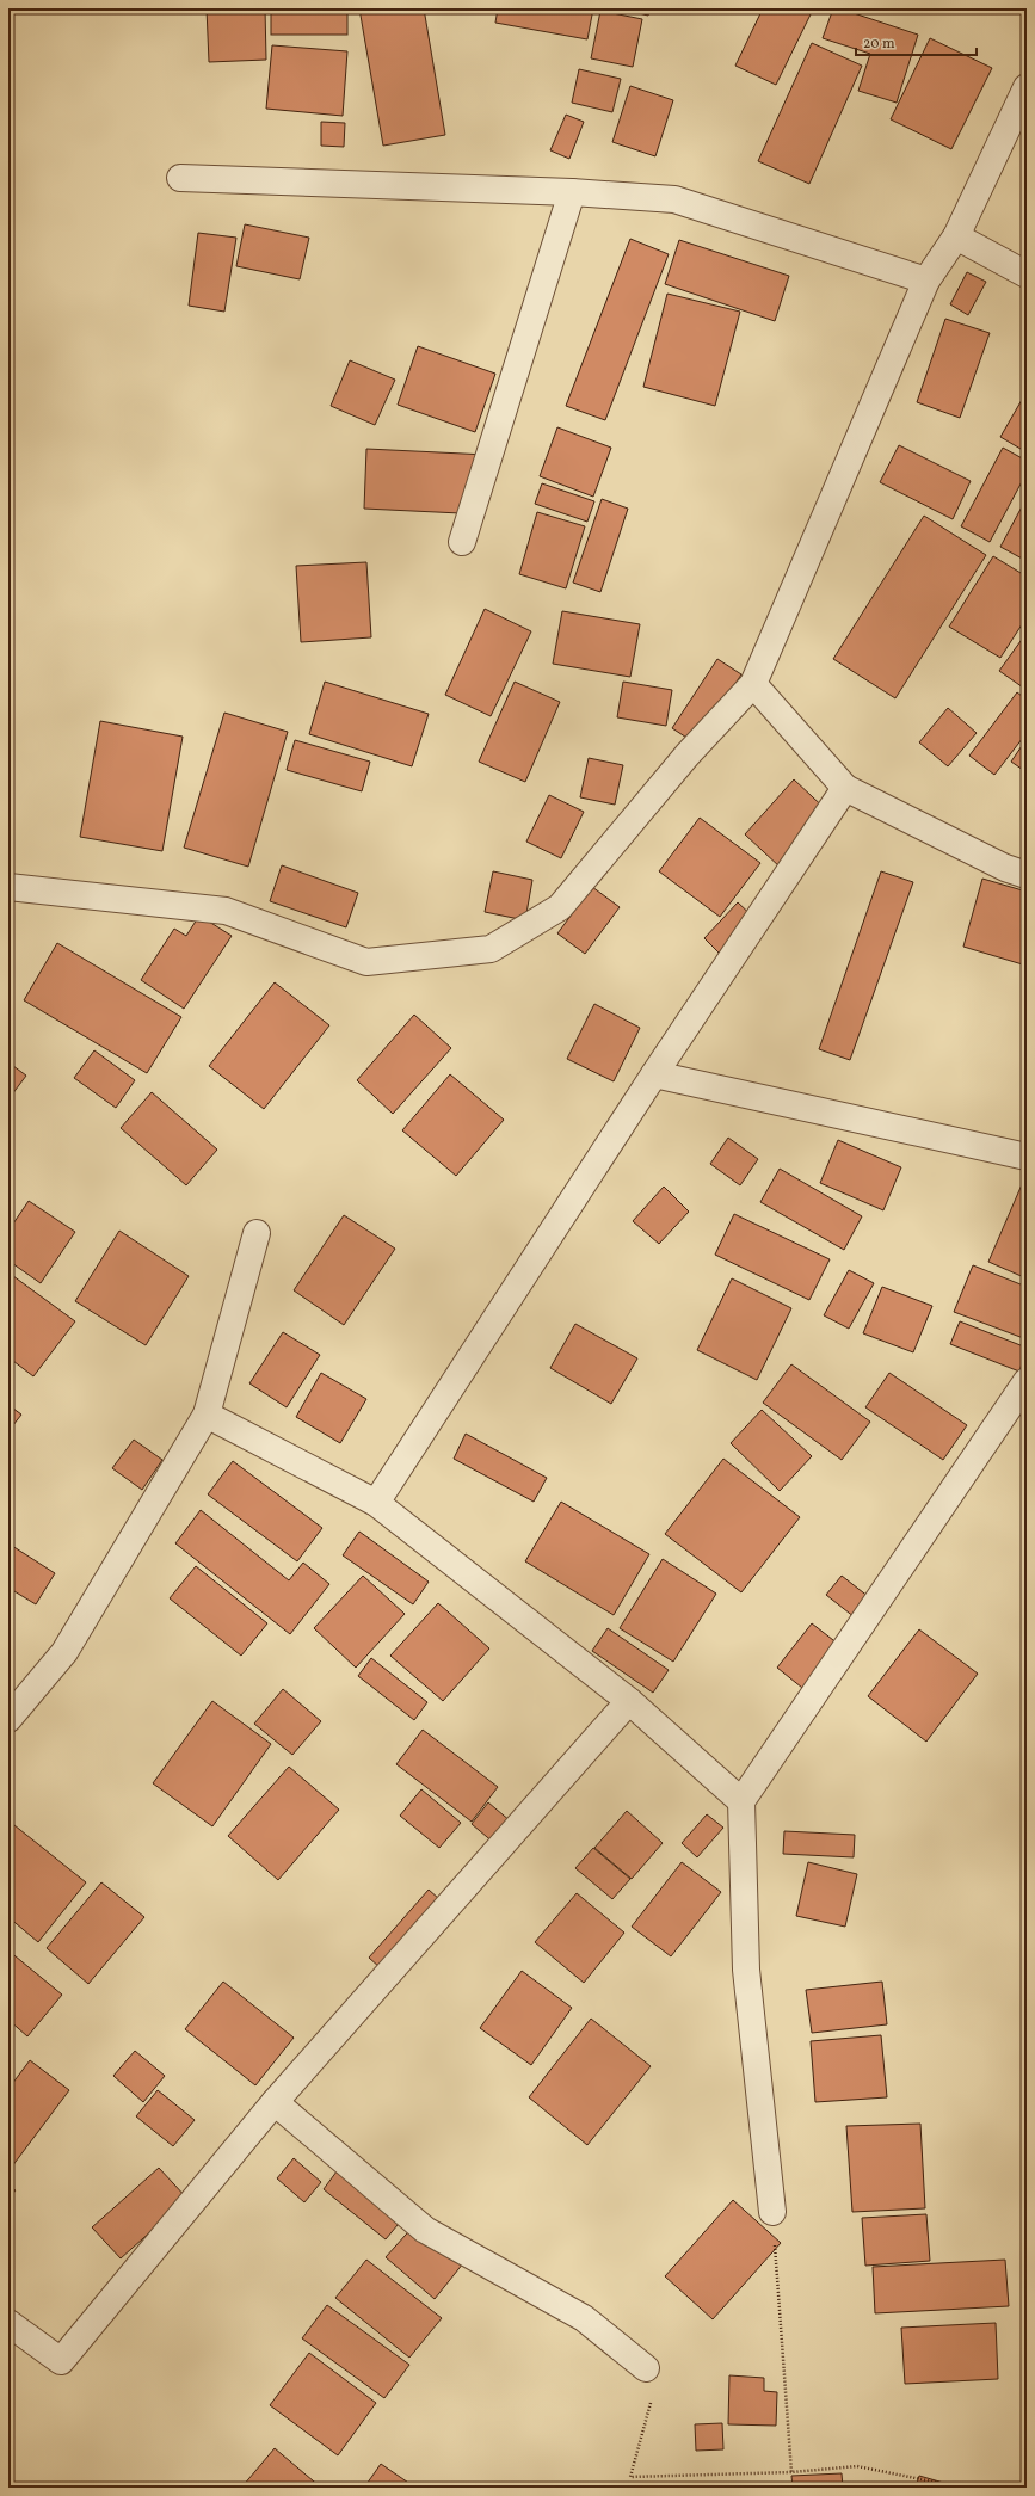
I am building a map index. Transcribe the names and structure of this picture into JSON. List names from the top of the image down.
{
  "scale_bar": "20 m"
}
